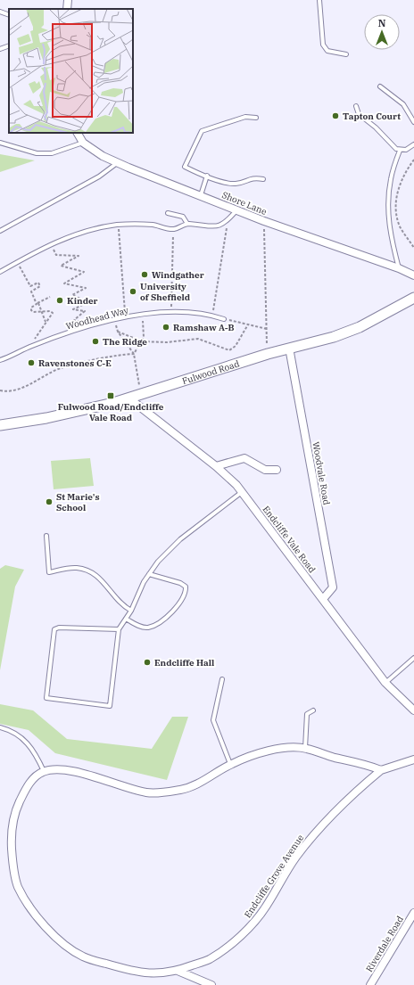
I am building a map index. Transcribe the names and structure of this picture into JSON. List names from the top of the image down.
{
  "streets": {
    "street": [
      "Shore Lane",
      "Fulwood Road",
      "Woodvale Road",
      "Endcliffe Vale Road",
      "Endcliffe Grove Avenue",
      "Riverdale Road"
    ],
    "lane": ["Woodhead Way"]
  },
  "crossings": [
    ["Fulwood Road", "Woodvale Road"],
    ["Fulwood Road", "Endcliffe Vale Road"],
    ["Woodvale Road", "Endcliffe Vale Road"]
  ],
  "places": {
    "other": [
      "Tapton Court",
      "Windgather",
      "University of Sheffield",
      "Kinder",
      "Ramshaw A-B",
      "The Ridge",
      "Ravenstones C-E",
      "St Marie's School",
      "Endcliffe Hall"
    ],
    "transit": ["Fulwood Road/Endcliffe Vale Road"]
  },
  "north": "top"
}
